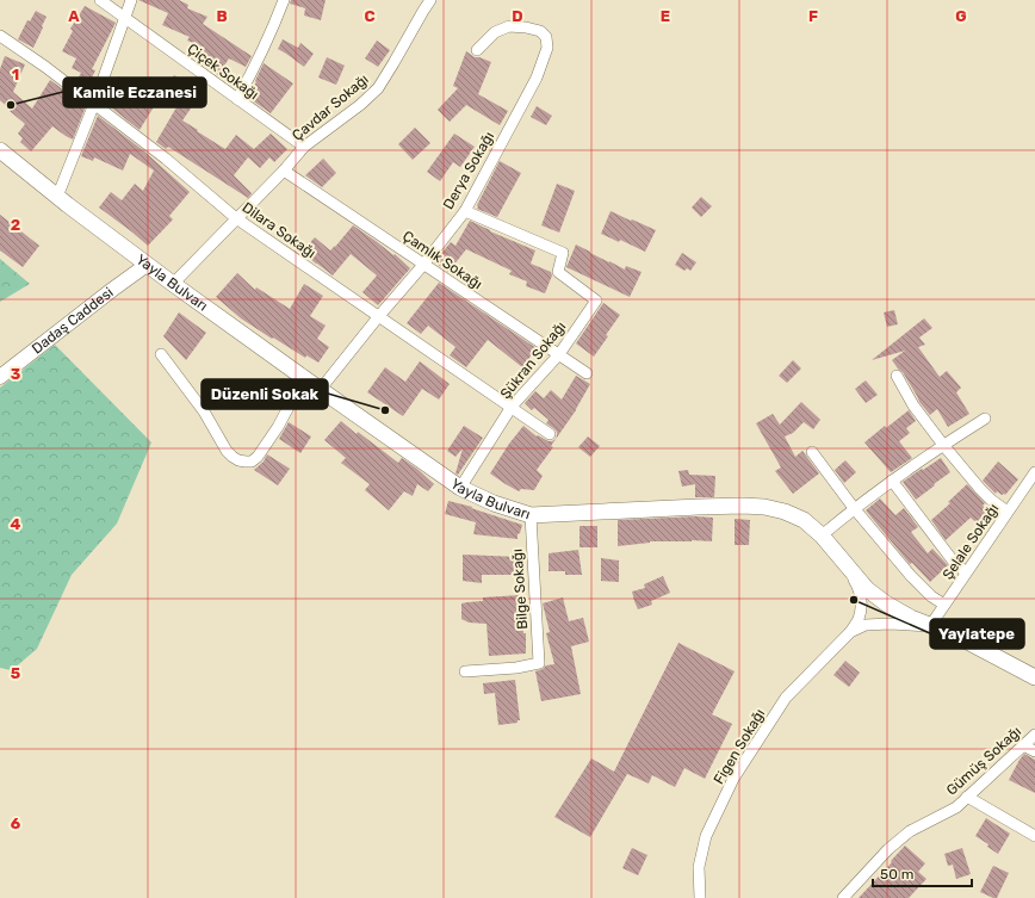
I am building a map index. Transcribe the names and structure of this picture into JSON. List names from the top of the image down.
{
  "streets": {
    "main road": ["Yayla Bulvarı"],
    "street": [
      "Çiçek Sokağı",
      "Çavdar Sokağı",
      "Derya Sokağı",
      "Dilara Sokağı",
      "Çamlık Sokağı",
      "Dadaş Caddesi",
      "Şükran Sokağı",
      "Şelale Sokağı",
      "Bilge Sokağı",
      "Figen Sokağı",
      "Gümüş Sokağı"
    ]
  },
  "crossings": [
    ["Çiçek Sokağı", "Çavdar Sokağı"],
    ["Çavdar Sokağı", "Dilara Sokağı"],
    ["Çavdar Sokağı", "Çamlık Sokağı"],
    ["Çavdar Sokağı", "Yayla Bulvarı"],
    ["Derya Sokağı", "Dilara Sokağı"],
    ["Derya Sokağı", "Çamlık Sokağı"],
    ["Derya Sokağı", "Yayla Bulvarı"],
    ["Derya Sokağı", "Şükran Sokağı"],
    ["Dilara Sokağı", "Şükran Sokağı"],
    ["Çamlık Sokağı", "Şükran Sokağı"],
    ["Yayla Bulvarı", "Dadaş Caddesi"],
    ["Yayla Bulvarı", "Şükran Sokağı"],
    ["Yayla Bulvarı", "Şelale Sokağı"],
    ["Yayla Bulvarı", "Bilge Sokağı"]
  ],
  "places": ["Kamile Eczanesi", "Düzenli Sokak", "Yaylatepe"],
  "scale_bar": "50 m",
  "grid": {
    "columns": [
      "A",
      "B",
      "C",
      "D",
      "E",
      "F",
      "G"
    ],
    "rows": [
      "1",
      "2",
      "3",
      "4",
      "5",
      "6"
    ]
  }
}
